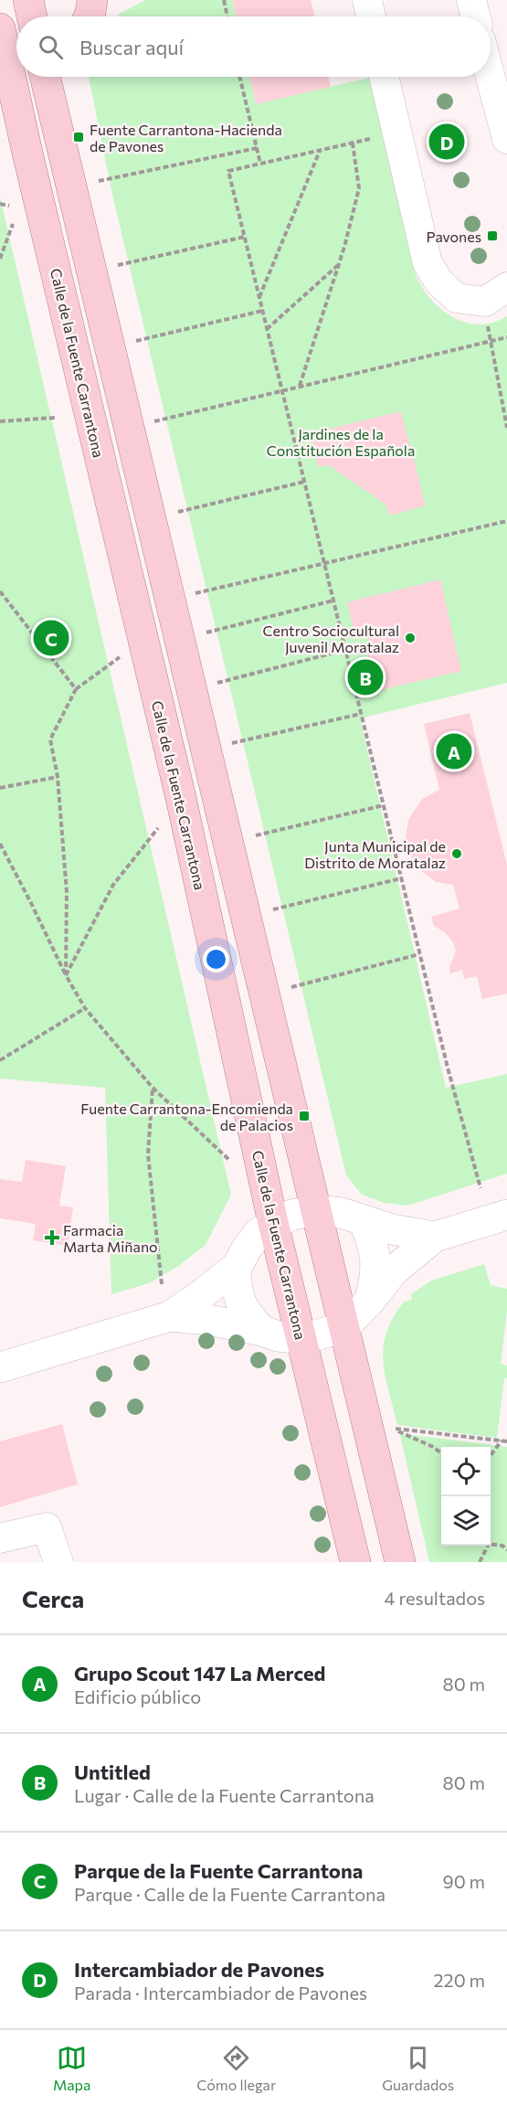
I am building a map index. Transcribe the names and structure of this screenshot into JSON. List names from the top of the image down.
{
  "streets": {
    "main road": ["Calle de la Fuente Carrantona"]
  },
  "parks": ["Jardines de la Constitución Española"],
  "places": {
    "transit": ["Fuente Carrantona-Hacienda de Pavones", "Pavones", "Fuente Carrantona-Encomienda de Palacios"],
    "other": ["Centro Sociocultural Juvenil Moratalaz", "Junta Municipal de Distrito de Moratalaz"],
    "health": ["Farmacia Marta Miñano"]
  },
  "page": {
    "search": "Buscar aquí",
    "pins": [
      "D",
      "C",
      "B",
      "A"
    ],
    "heading": ["Cerca", "4 resultados"],
    "list": [
      {
        "mark": "A",
        "name": "Grupo Scout 147 La Merced",
        "note": "Edificio público",
        "value": "80 m"
      },
      {
        "mark": "B",
        "name": "Untitled",
        "note": "Lugar · Calle de la Fuente Carrantona",
        "value": "80 m"
      },
      {
        "mark": "C",
        "name": "Parque de la Fuente Carrantona",
        "note": "Parque · Calle de la Fuente Carrantona",
        "value": "90 m"
      },
      {
        "mark": "D",
        "name": "Intercambiador de Pavones",
        "note": "Parada · Intercambiador de Pavones",
        "value": "220 m"
      }
    ],
    "nav": ["Mapa", "Cómo llegar", "Guardados"]
  }
}
